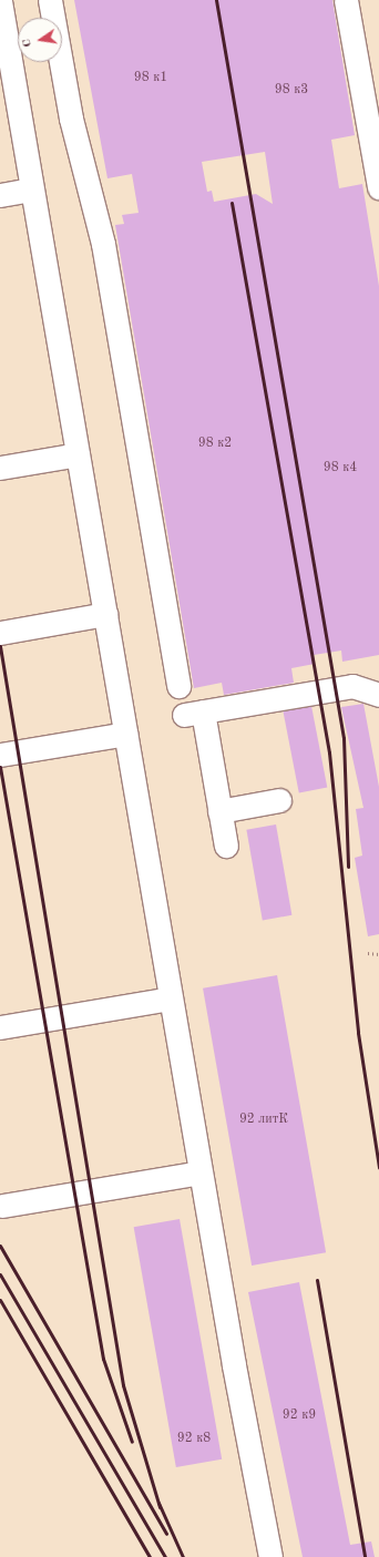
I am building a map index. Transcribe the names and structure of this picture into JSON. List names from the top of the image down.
{
  "house_numbers": [
    "98 к1",
    "98 к3",
    "98 к2",
    "98 к4",
    "92 литК",
    "92 к9",
    "92 к8"
  ],
  "north": "left"
}
